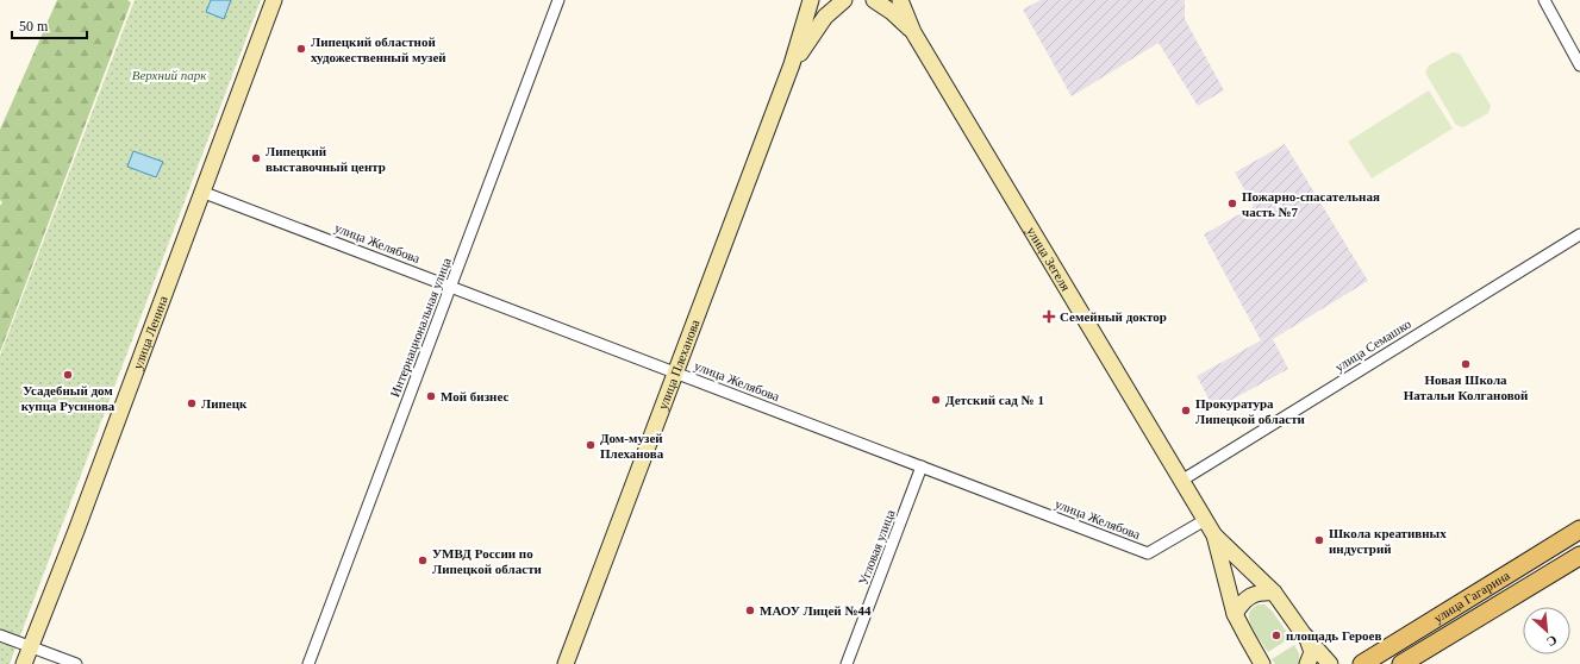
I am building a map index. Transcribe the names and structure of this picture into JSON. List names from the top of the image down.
{
  "streets": {
    "main road": [
      "улица Зегеля",
      "улица Ленина",
      "улица Плеханова",
      "улица Гагарина"
    ],
    "street": [
      "улица Желябова",
      "Интернациональная улица",
      "улица Семашко",
      "Угловая улица"
    ]
  },
  "crossings": [
    ["улица Желябова", "улица Зегеля"],
    ["улица Желябова", "Интернациональная улица"],
    ["улица Желябова", "улица Ленина"],
    ["улица Желябова", "улица Плеханова"],
    ["улица Желябова", "Угловая улица"],
    ["улица Зегеля", "улица Семашко"]
  ],
  "parks": ["Верхний парк"],
  "places": {
    "other": [
      "Липецкий областной художественный музей",
      "Липецкий выставочный центр",
      "Пожарно-спасательная часть №7",
      "Новая Школа Натальи Колгановой",
      "Усадебный дом купца Русинова",
      "Мой бизнес",
      "Детский сад № 1",
      "Липецк",
      "Прокуратура Липецкой области",
      "Дом-музей Плеханова",
      "Школа креативных индустрий",
      "УМВД России по Липецкой области",
      "МАОУ Лицей №44",
      "площадь Героев"
    ],
    "health": ["Семейный доктор"]
  },
  "scale_bar": "50 m",
  "north": "bottom right"
}
